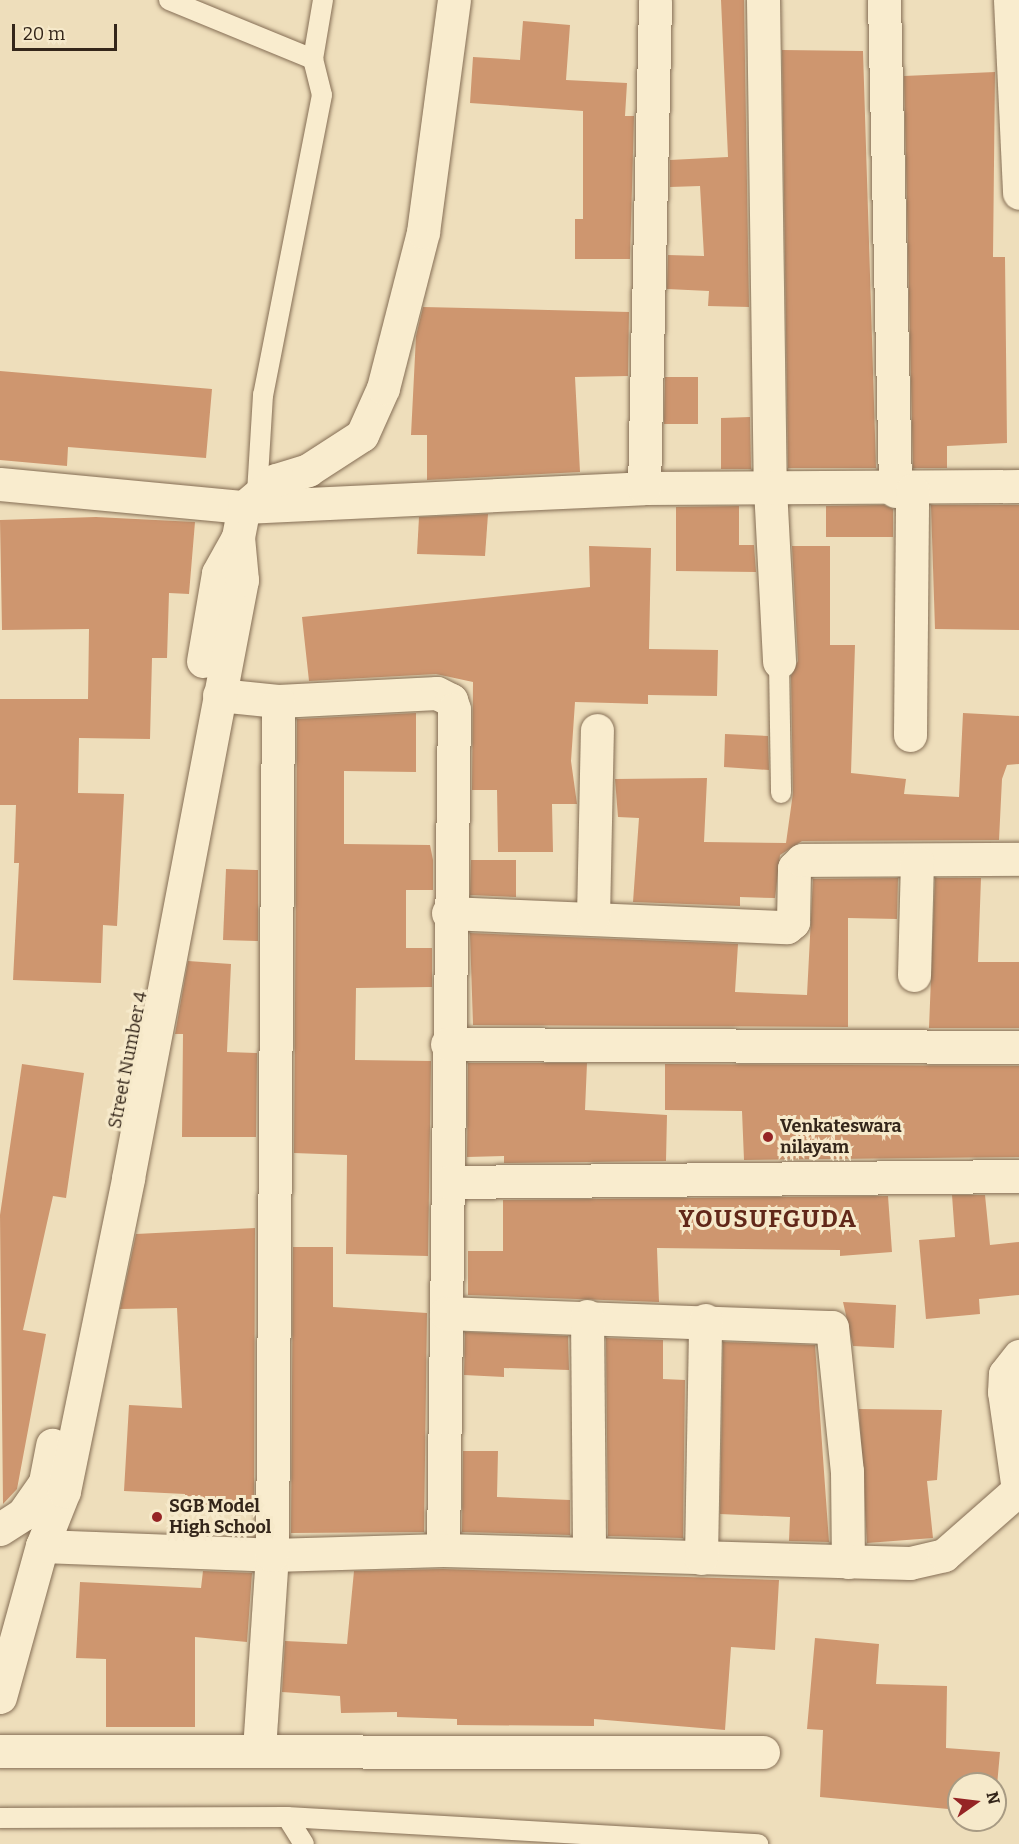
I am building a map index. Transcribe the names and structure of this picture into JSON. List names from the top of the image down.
{
  "streets": {
    "street": ["Street Number 4"]
  },
  "districts": ["YOUSUFGUDA"],
  "places": ["Venkateswara nilayam", "SGB Model High School"],
  "scale_bar": "20 m",
  "north": "right"
}
